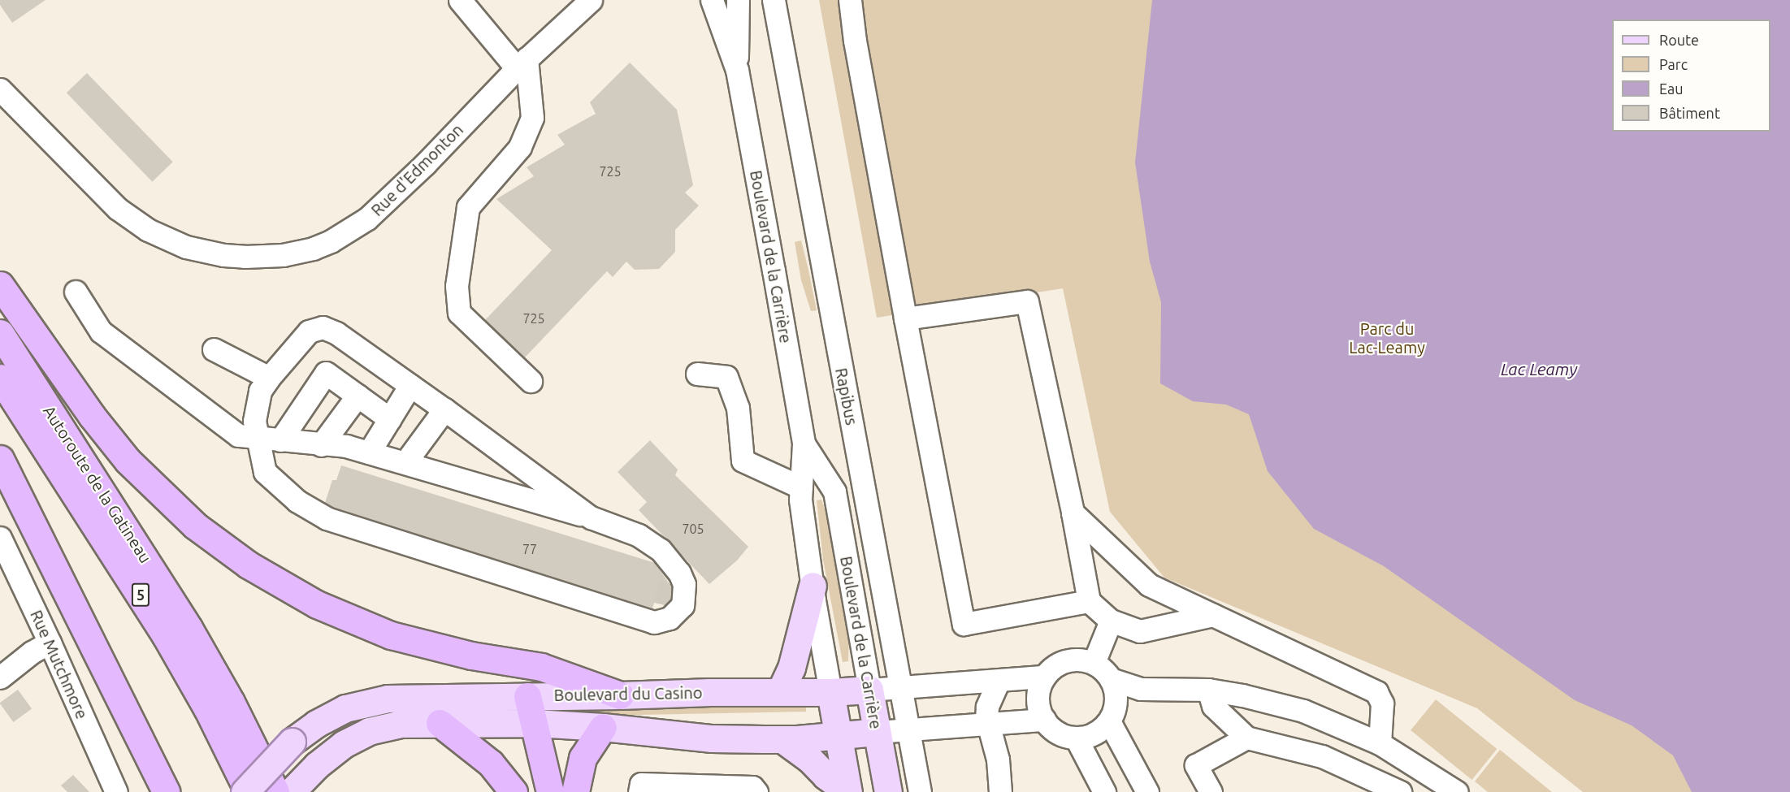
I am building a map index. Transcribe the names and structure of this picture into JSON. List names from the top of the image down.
{
  "streets": {
    "highway": ["Autoroute de la Gatineau", "5"],
    "main road": ["Boulevard de la Carrière", "Boulevard du Casino"],
    "street": ["Rue d'Edmonton", "Rapibus", "Rue Mutchmore"]
  },
  "crossings": [
    ["Boulevard de la Carrière", "Boulevard du Casino"],
    ["Rapibus", "Boulevard du Casino"]
  ],
  "water": ["Lac Leamy"],
  "parks": ["Parc du Lac-Leamy"],
  "house_numbers": [
    "725",
    "725",
    "705",
    "77"
  ],
  "legend": [
    "Route",
    "Parc",
    "Eau",
    "Bâtiment"
  ]
}
